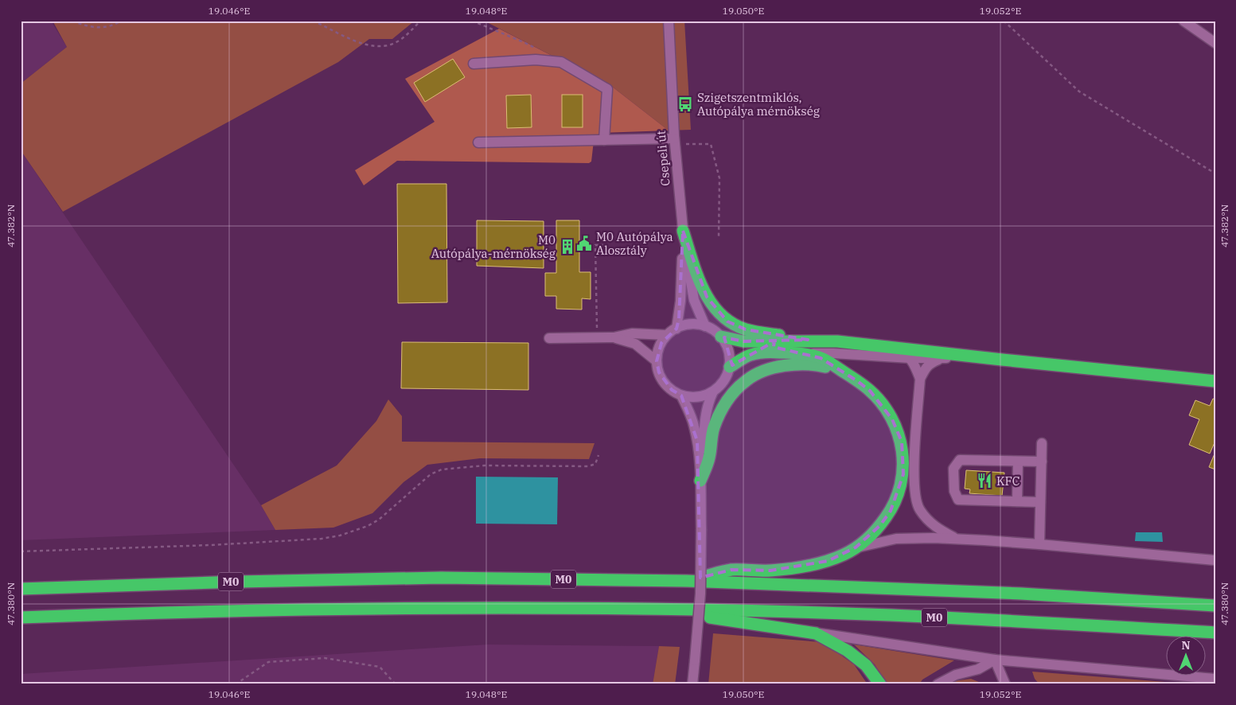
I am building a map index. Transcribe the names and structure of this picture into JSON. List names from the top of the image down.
{
  "streets": {
    "highway": ["M0"],
    "street": ["Csepeli út"]
  },
  "places": {
    "bus stop": ["Szigetszentmiklós, Autópálya mérnökség"],
    "public building": ["M0 Autópálya Alosztály"],
    "building": ["M0 Autópálya-mérnökség"],
    "restaurant": ["KFC"]
  },
  "north": "top",
  "coordinates": [
    "19.046°E",
    "19.048°E",
    "19.050°E",
    "19.052°E",
    "47.382°N",
    "47.380°N"
  ]
}
